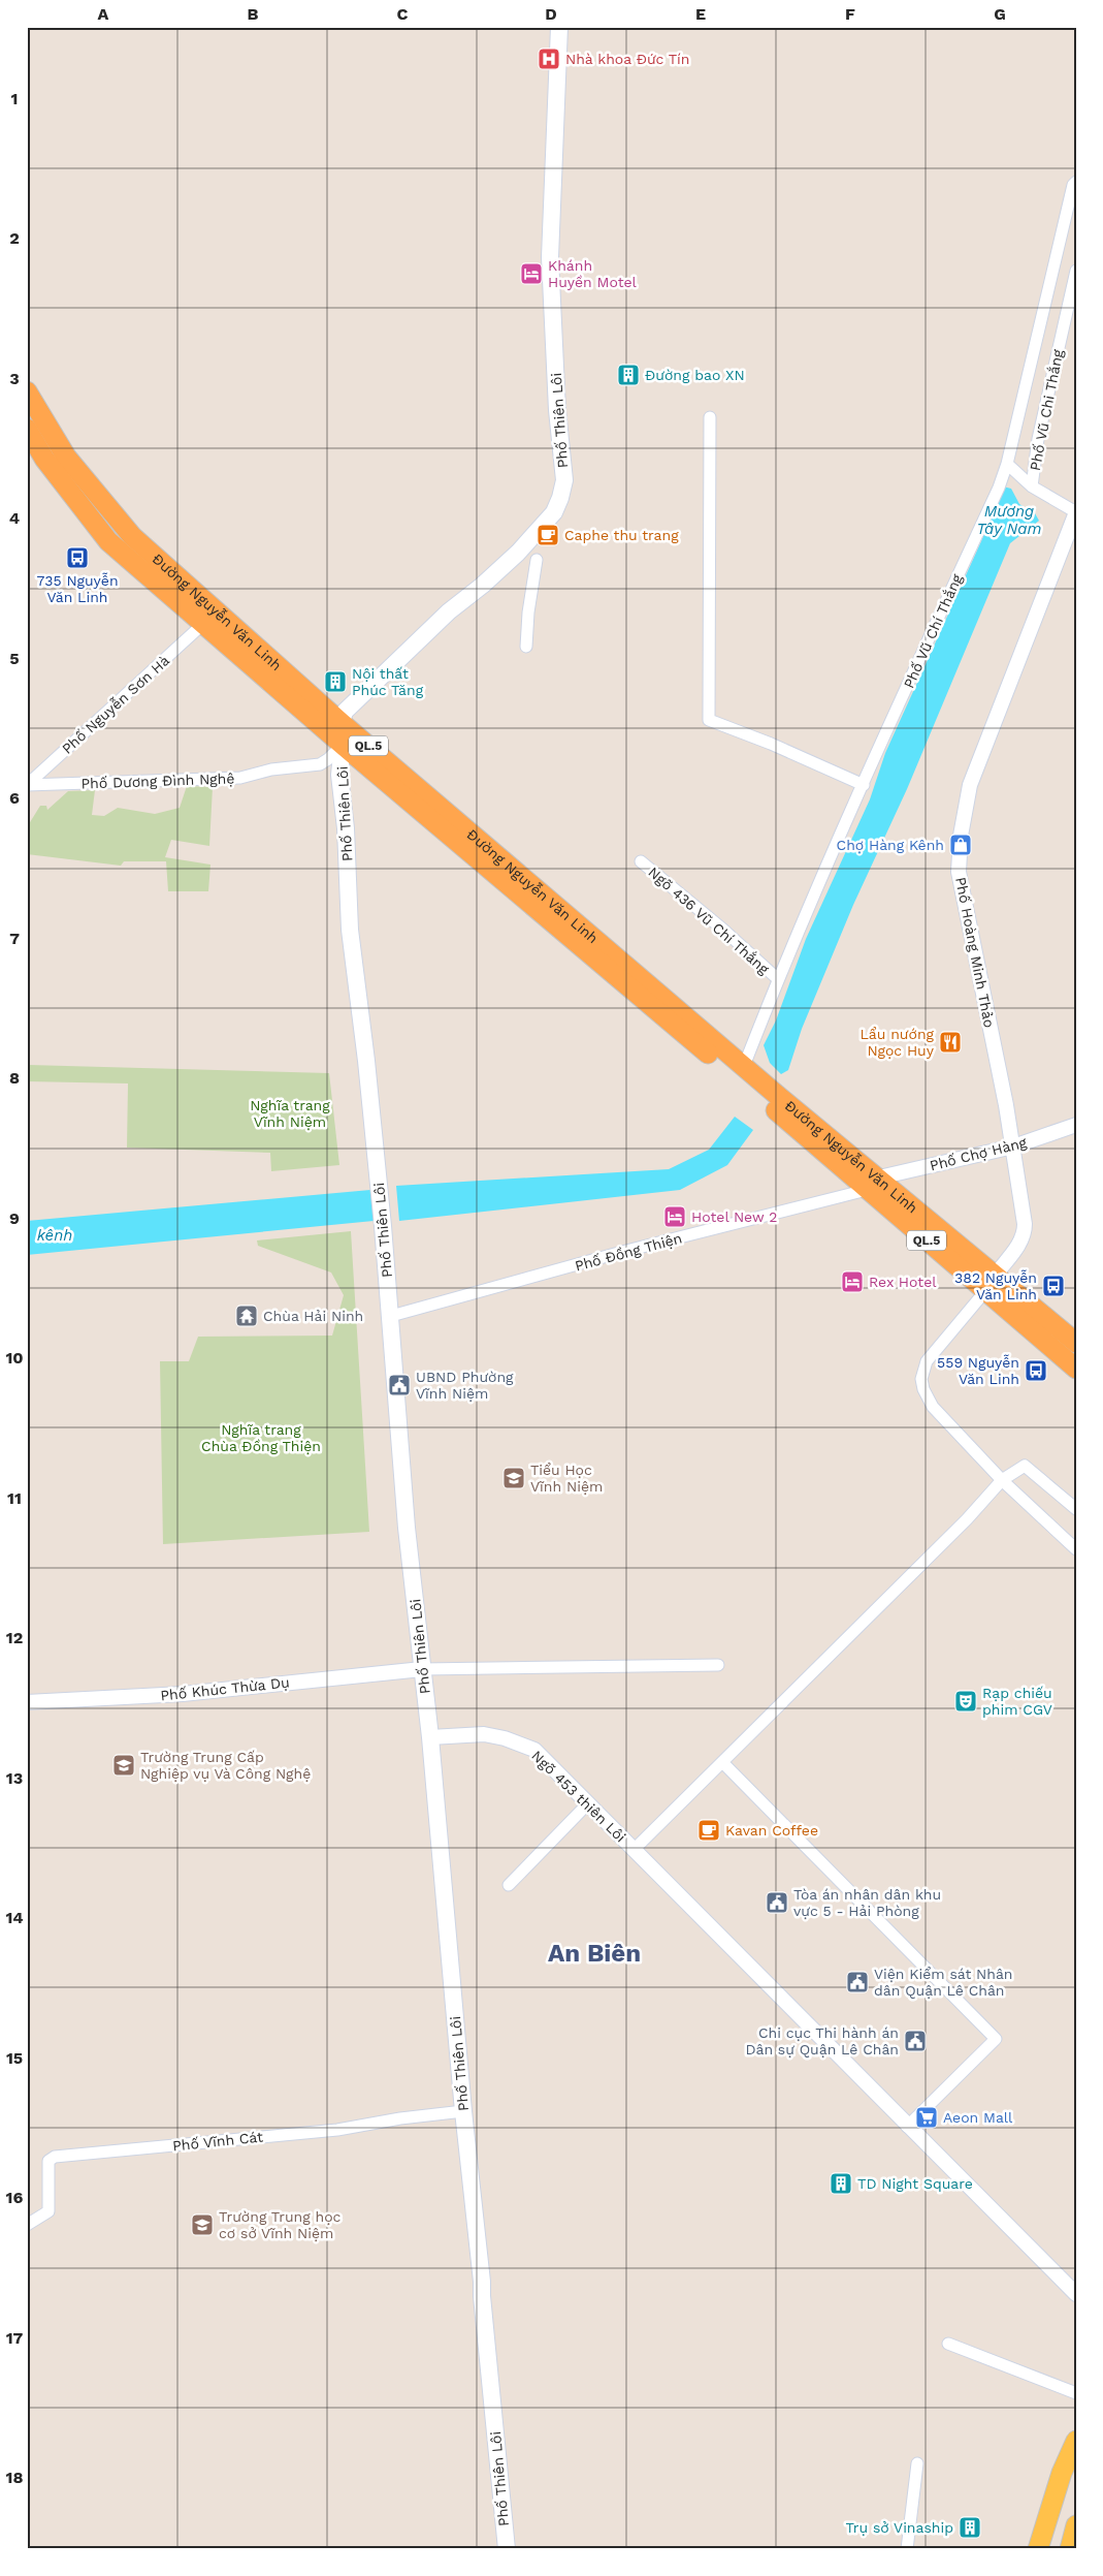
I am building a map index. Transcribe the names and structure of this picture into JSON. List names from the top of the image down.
{
  "streets": {
    "highway": ["Đường Nguyễn Văn Linh", "QL.5"],
    "main road": ["Phố Thiên Lôi"],
    "street": [
      "Phố Vũ Chi Thắng",
      "Phố Vũ Chí Thắng",
      "Phố Nguyễn Sơn Hà",
      "Phố Dương Đình Nghệ",
      "Ngõ 436 Vũ Chí Thắng",
      "Phố Hoàng Minh Thảo",
      "Phố Chợ Hàng",
      "Phố Đồng Thiện",
      "Phố Khúc Thừa Dụ",
      "Ngõ 453 thiên Lôi",
      "Phố Vĩnh Cát"
    ]
  },
  "crossings": [
    ["Phố Vũ Chi Thắng", "Phố Vũ Chí Thắng"],
    ["Phố Thiên Lôi", "Đường Nguyễn Văn Linh"],
    ["Phố Thiên Lôi", "Phố Dương Đình Nghệ"],
    ["Phố Thiên Lôi", "Phố Đồng Thiện"],
    ["Phố Thiên Lôi", "Phố Khúc Thừa Dụ"],
    ["Phố Thiên Lôi", "Ngõ 453 thiên Lôi"],
    ["Phố Thiên Lôi", "Phố Vĩnh Cát"],
    ["Đường Nguyễn Văn Linh", "Phố Vũ Chí Thắng"],
    ["Đường Nguyễn Văn Linh", "Phố Nguyễn Sơn Hà"],
    ["Đường Nguyễn Văn Linh", "Phố Dương Đình Nghệ"],
    ["Đường Nguyễn Văn Linh", "Phố Hoàng Minh Thảo"],
    ["Đường Nguyễn Văn Linh", "Phố Chợ Hàng"],
    ["Đường Nguyễn Văn Linh", "Phố Đồng Thiện"],
    ["Phố Vũ Chí Thắng", "Ngõ 436 Vũ Chí Thắng"],
    ["Phố Nguyễn Sơn Hà", "Phố Dương Đình Nghệ"],
    ["Phố Hoàng Minh Thảo", "Phố Chợ Hàng"],
    ["Phố Chợ Hàng", "Phố Đồng Thiện"]
  ],
  "districts": ["An Biên"],
  "water": ["Mương Tây Nam", "kênh"],
  "parks": ["Nghĩa trang Vĩnh Niệm", "Nghĩa trang Chùa Đồng Thiện"],
  "places": {
    "hospital": ["Nhà khoa Đức Tín"],
    "hotel": ["Khánh Huyền Motel", "Hotel New 2", "Rex Hotel"],
    "building": [
      "Đường bao XN",
      "Nội thất Phúc Tăng",
      "TD Night Square",
      "Trụ sở Vinaship"
    ],
    "cafe": ["Caphe thu trang", "Kavan Coffee"],
    "bus stop": ["735 Nguyễn Văn Linh", "382 Nguyễn Văn Linh", "559 Nguyễn Văn Linh"],
    "shop": ["Chợ Hàng Kênh"],
    "restaurant": ["Lẩu nướng Ngọc Huy"],
    "temple": ["Chùa Hải Ninh"],
    "public building": [
      "UBND Phường Vĩnh Niệm",
      "Tòa án nhân dân khu vực 5 - Hải Phòng",
      "Viện Kiểm sát Nhân dân Quận Lê Chân",
      "Chi cục Thi hành án Dân sự Quận Lê Chân"
    ],
    "school or university": ["Tiểu Học Vĩnh Niệm", "Trường Trung Cấp Nghiệp vụ Và Công Nghệ", "Trường Trung học cơ sở Vĩnh Niệm"],
    "theatre": ["Rạp chiếu phim CGV"],
    "supermarket": ["Aeon Mall"]
  },
  "grid": {
    "columns": [
      "A",
      "B",
      "C",
      "D",
      "E",
      "F",
      "G"
    ],
    "rows": [
      "1",
      "2",
      "3",
      "4",
      "5",
      "6",
      "7",
      "8",
      "9",
      "10",
      "11",
      "12",
      "13",
      "14",
      "15",
      "16",
      "17",
      "18"
    ]
  }
}
